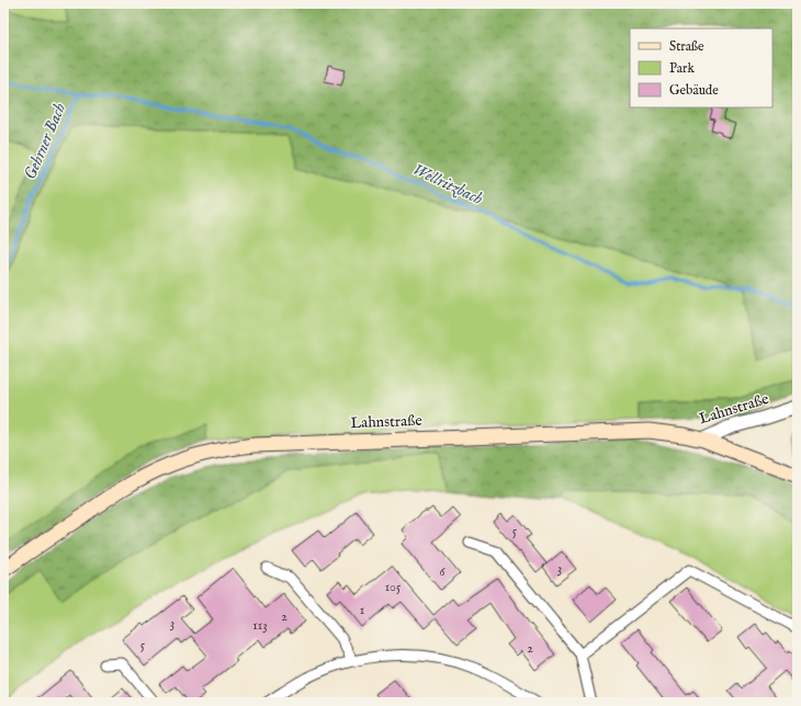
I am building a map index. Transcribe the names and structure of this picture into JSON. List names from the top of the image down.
{
  "streets": {
    "main road": ["Lahnstraße"]
  },
  "water": ["Gehrner Bach", "Wellritzbach"],
  "house_numbers": [
    "5",
    "3",
    "6",
    "105",
    "1",
    "2",
    "3",
    "113",
    "5",
    "2"
  ],
  "legend": ["Straße", "Park", "Gebäude"]
}
